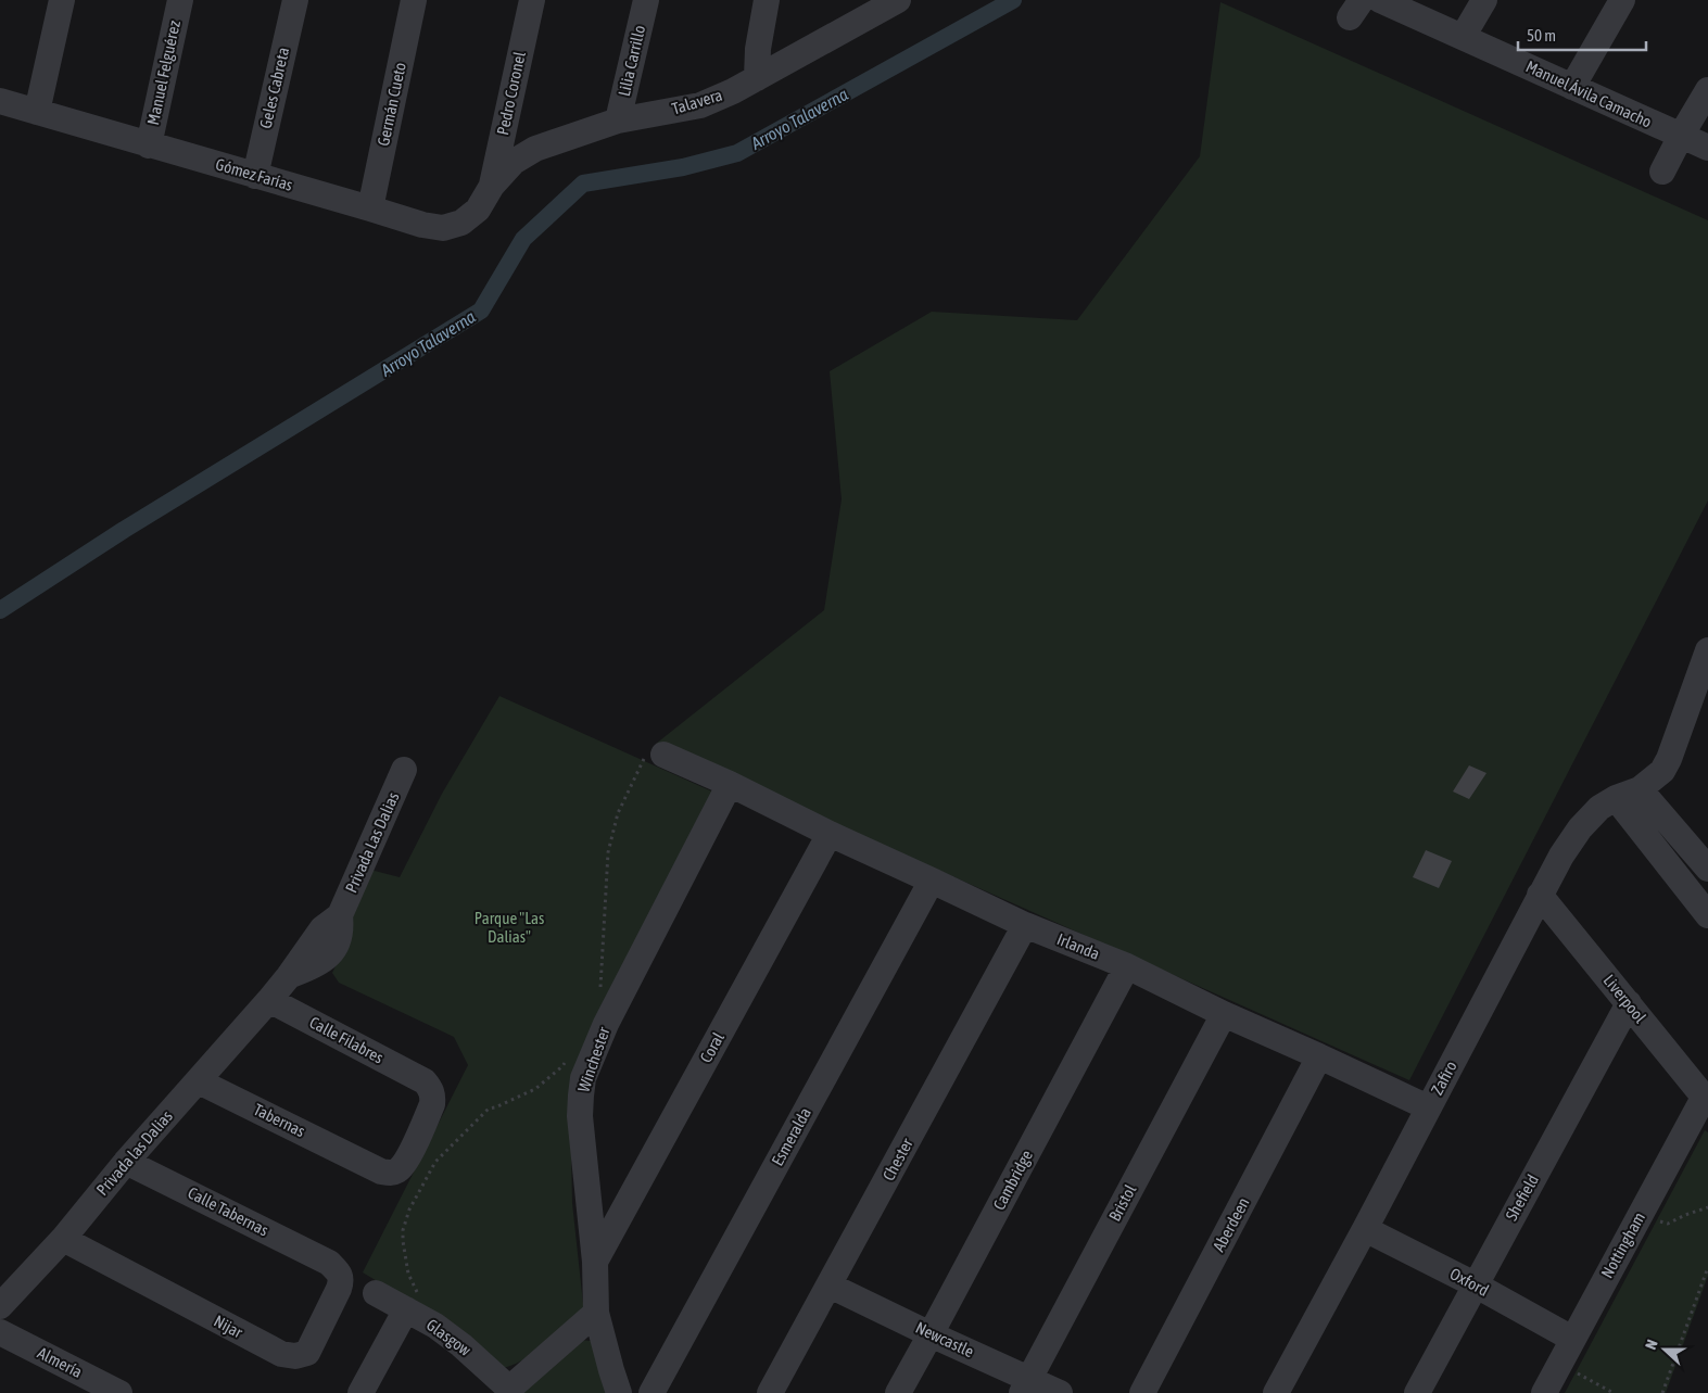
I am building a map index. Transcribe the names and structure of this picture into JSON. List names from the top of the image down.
{
  "streets": {
    "street": [
      "Lilia Carrillo",
      "Manuel Felguérez",
      "Geles Cabreta",
      "Pedro Coronel",
      "Manuel Ávila Camacho",
      "Talavera",
      "Germán Cueto",
      "Gómez Farías",
      "Privada Las Dalias",
      "Irlanda",
      "Liverpool",
      "Calle Filabres",
      "Coral",
      "Winchester",
      "Zafiro",
      "Tabernas",
      "Esmeralda",
      "Privada las Dalias",
      "Chester",
      "Cambridge",
      "Shefield",
      "Bristol",
      "Calle Tabernas",
      "Aberdeen",
      "Nottingham",
      "Oxford",
      "Nijar",
      "Glasgow",
      "Newcastle",
      "Almería"
    ]
  },
  "crossings": [
    ["Lilia Carrillo", "Talavera"],
    ["Manuel Felguérez", "Gómez Farías"],
    ["Geles Cabreta", "Gómez Farías"],
    ["Pedro Coronel", "Talavera"],
    ["Pedro Coronel", "Gómez Farías"],
    ["Talavera", "Gómez Farías"],
    ["Germán Cueto", "Gómez Farías"],
    ["Privada Las Dalias", "Calle Filabres"],
    ["Privada Las Dalias", "Privada las Dalias"],
    ["Irlanda", "Coral"],
    ["Irlanda", "Winchester"],
    ["Irlanda", "Zafiro"],
    ["Irlanda", "Esmeralda"],
    ["Irlanda", "Chester"],
    ["Irlanda", "Cambridge"],
    ["Irlanda", "Bristol"],
    ["Irlanda", "Aberdeen"],
    ["Liverpool", "Zafiro"],
    ["Liverpool", "Shefield"],
    ["Liverpool", "Nottingham"],
    ["Calle Filabres", "Tabernas"],
    ["Calle Filabres", "Privada las Dalias"],
    ["Coral", "Winchester"],
    ["Zafiro", "Oxford"],
    ["Tabernas", "Privada las Dalias"],
    ["Privada las Dalias", "Calle Tabernas"],
    ["Privada las Dalias", "Nijar"],
    ["Chester", "Newcastle"],
    ["Cambridge", "Newcastle"],
    ["Shefield", "Oxford"],
    ["Bristol", "Newcastle"],
    ["Calle Tabernas", "Nijar"],
    ["Nottingham", "Oxford"]
  ],
  "water": ["Arroyo Talaverna"],
  "parks": ["Parque \"Las Dalias\""],
  "scale_bar": "50 m",
  "north": "left"
}
